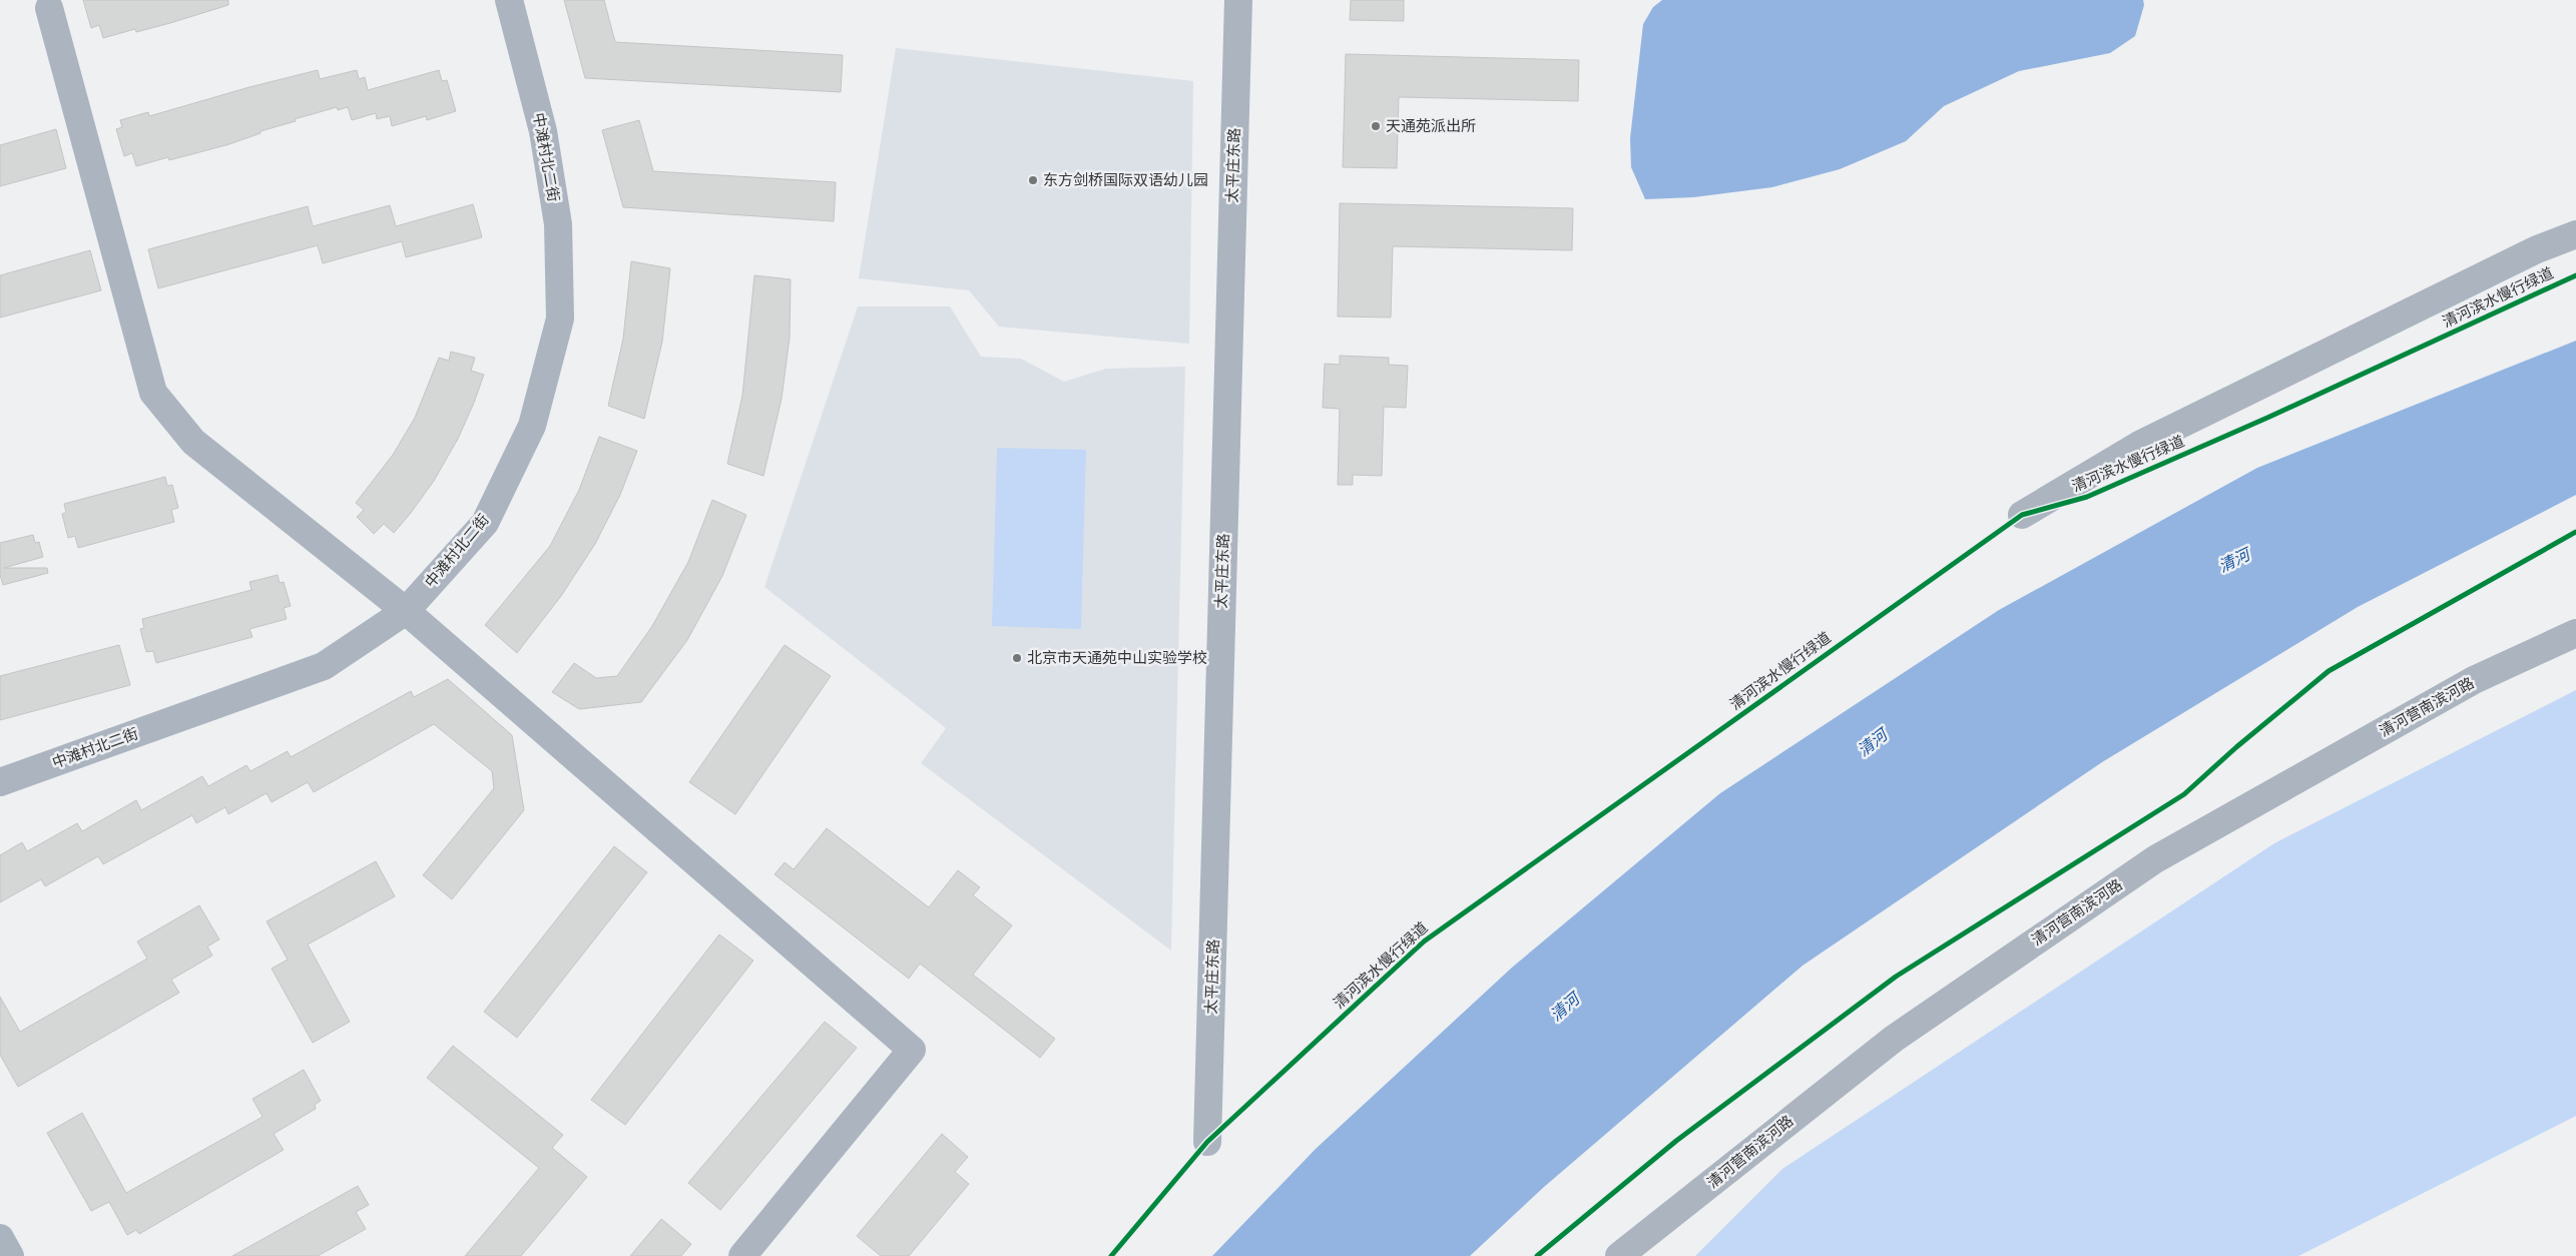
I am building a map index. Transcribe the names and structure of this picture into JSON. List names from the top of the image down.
{
  "streets": {
    "street": ["中滩村北二街", "太平庄东路", "清河营南滨河路"],
    "cycle path": ["清河滨水慢行绿道"]
  },
  "water": ["清河"],
  "places": ["天通苑派出所", "东方剑桥国际双语幼儿园", "北京市天通苑中山实验学校"]
}
